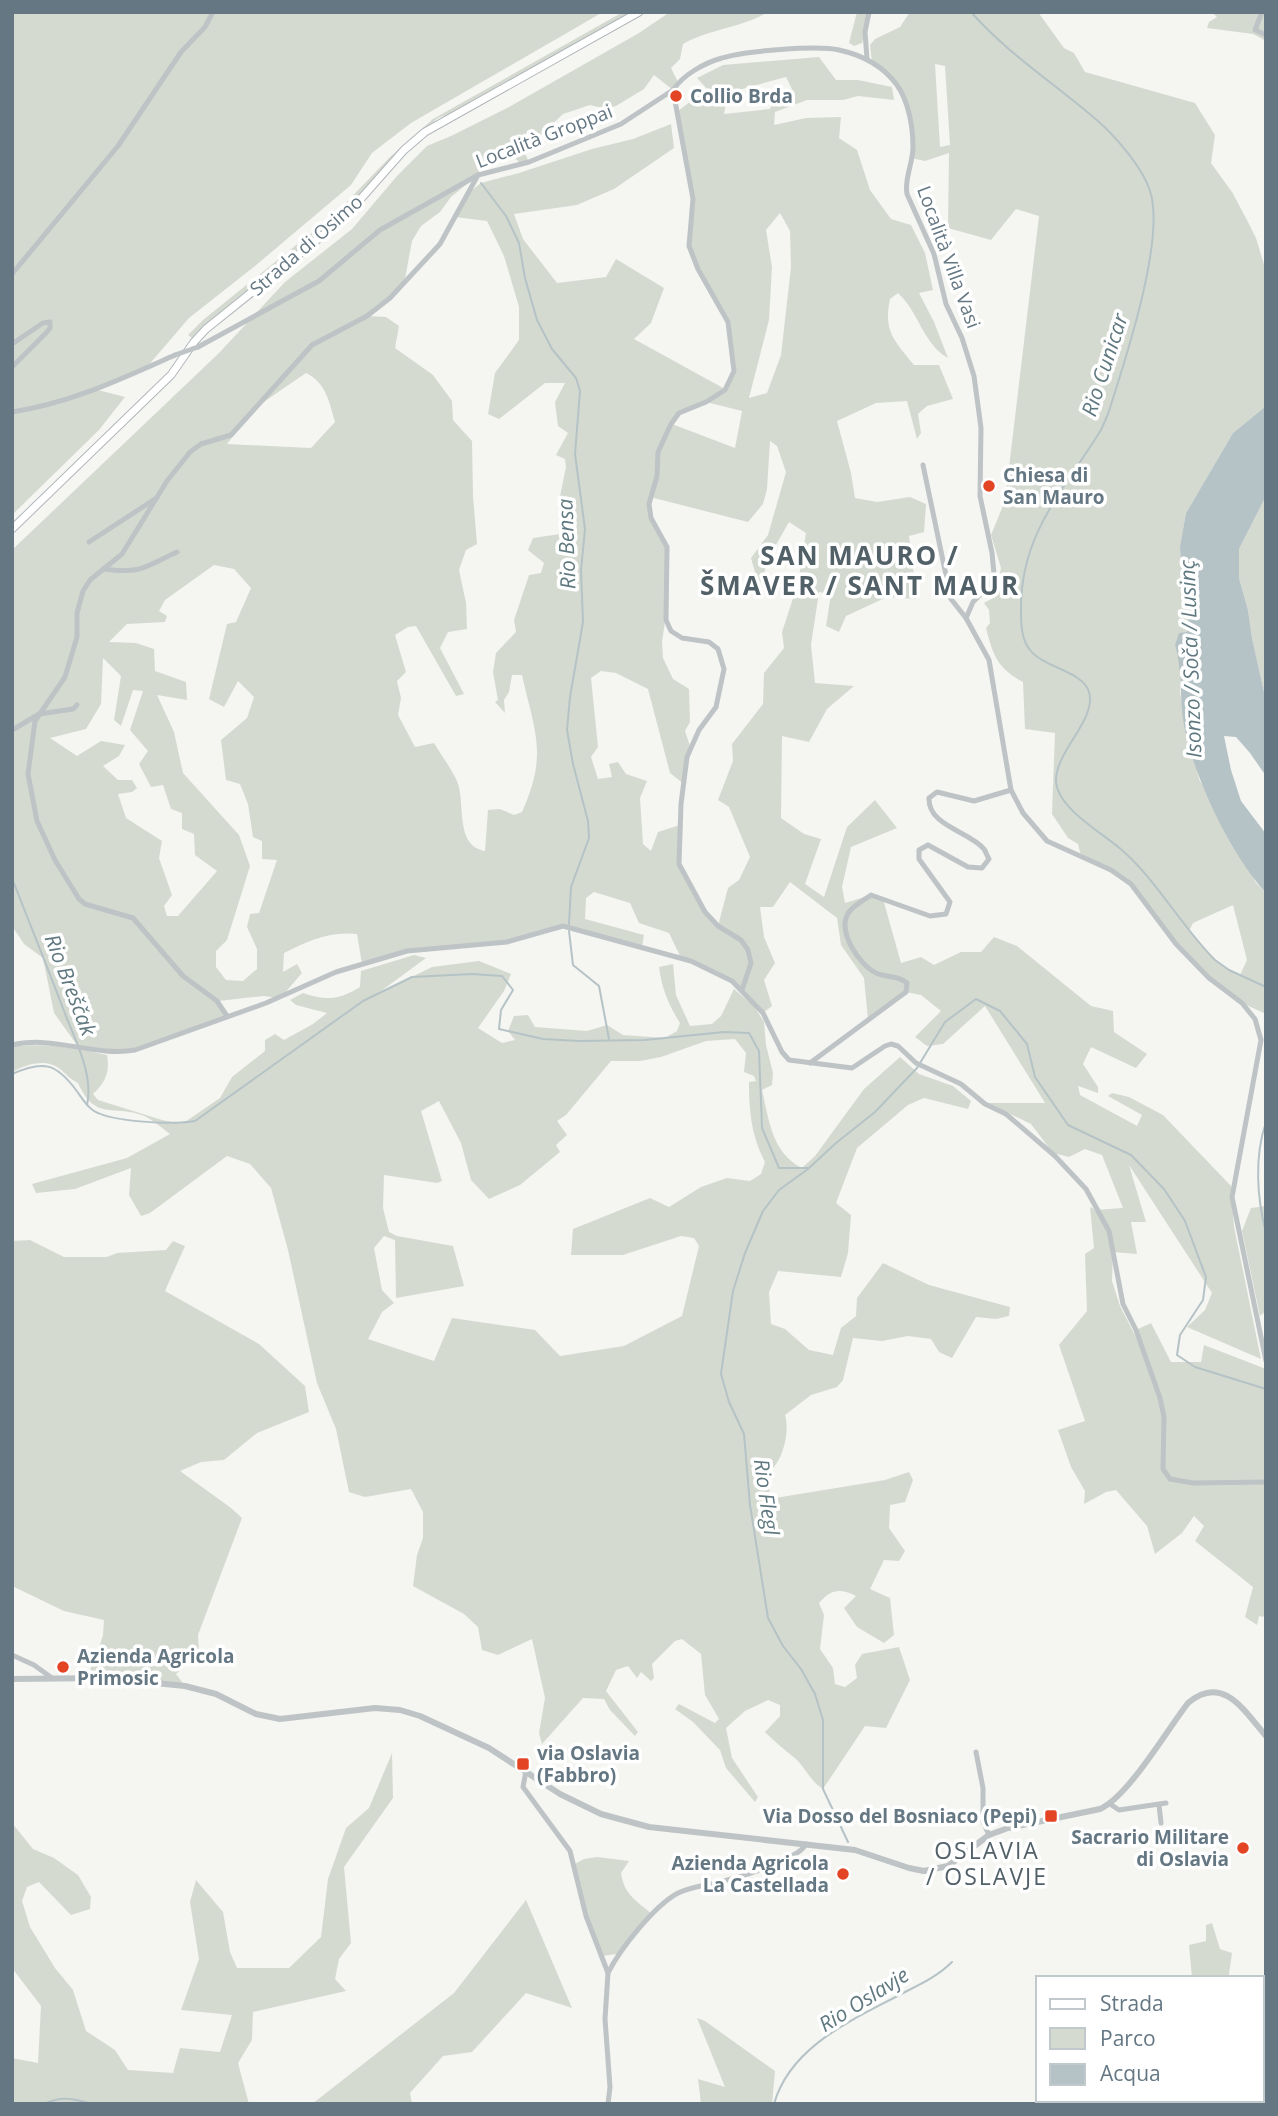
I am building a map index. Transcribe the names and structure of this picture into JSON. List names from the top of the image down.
{
  "streets": {
    "main road": ["Strada di Osimo"],
    "street": ["Località Groppai", "Località Villa Vasi"]
  },
  "crossings": [
    ["Località Groppai", "Località Villa Vasi"]
  ],
  "districts": ["SAN MAURO / ŠMAVER / SANT MAUR", "OSLAVIA / OSLAVJE"],
  "water": [
    "Rio Cunicar",
    "Rio Bensa",
    "Isonzo / Soča / Lusinç",
    "Rio Breščak",
    "Rio Flegl",
    "Rio Oslavje"
  ],
  "places": {
    "other": [
      "Collio Brda",
      "Chiesa di San Mauro",
      "Azienda Agricola Primosic",
      "Sacrario Militare di Oslavia",
      "Azienda Agricola La Castellada"
    ],
    "transit": ["via Oslavia (Fabbro)", "Via Dosso del Bosniaco (Pepi)"]
  },
  "legend": ["Strada", "Parco", "Acqua"]
}
